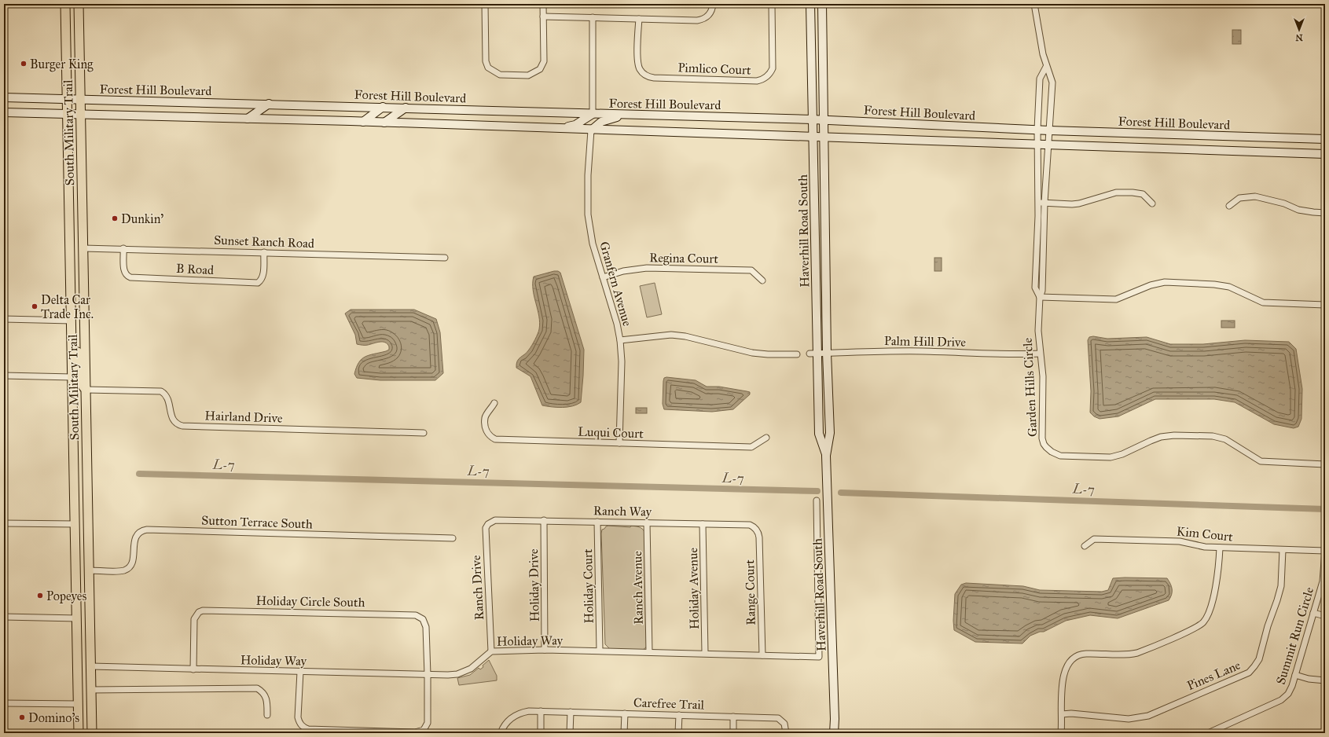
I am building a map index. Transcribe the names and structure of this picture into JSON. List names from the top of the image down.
{
  "streets": {
    "main road": ["Forest Hill Boulevard", "South Military Trail", "Haverhill Road South"],
    "street": [
      "Pimlico Court",
      "Sunset Ranch Road",
      "Regina Court",
      "B Road",
      "Granfern Avenue",
      "Palm Hill Drive",
      "Garden Hills Circle",
      "Hairland Drive",
      "Luqui Court",
      "Ranch Way",
      "Sutton Terrace South",
      "Kim Court",
      "Holiday Drive",
      "Holiday Court",
      "Ranch Drive",
      "Ranch Avenue",
      "Holiday Avenue",
      "Range Court",
      "Holiday Circle South",
      "Summit Run Circle",
      "Holiday Way",
      "Pines Lane",
      "Carefree Trail"
    ]
  },
  "crossings": [
    ["Forest Hill Boulevard", "South Military Trail"],
    ["Forest Hill Boulevard", "Haverhill Road South"],
    ["Forest Hill Boulevard", "Granfern Avenue"],
    ["Forest Hill Boulevard", "Garden Hills Circle"],
    ["South Military Trail", "Sunset Ranch Road"],
    ["South Military Trail", "Hairland Drive"],
    ["South Military Trail", "Sutton Terrace South"],
    ["South Military Trail", "Holiday Way"],
    ["Haverhill Road South", "Palm Hill Drive"],
    ["Sunset Ranch Road", "B Road"],
    ["Regina Court", "Granfern Avenue"],
    ["Granfern Avenue", "Luqui Court"],
    ["Palm Hill Drive", "Garden Hills Circle"],
    ["Ranch Way", "Holiday Drive"],
    ["Ranch Way", "Holiday Court"],
    ["Ranch Way", "Ranch Drive"],
    ["Ranch Way", "Ranch Avenue"],
    ["Ranch Way", "Holiday Avenue"],
    ["Ranch Way", "Range Court"],
    ["Kim Court", "Summit Run Circle"],
    ["Kim Court", "Pines Lane"],
    ["Holiday Drive", "Holiday Way"],
    ["Holiday Court", "Holiday Way"],
    ["Ranch Drive", "Holiday Way"],
    ["Ranch Avenue", "Holiday Way"],
    ["Holiday Avenue", "Holiday Way"],
    ["Range Court", "Holiday Way"],
    ["Holiday Circle South", "Holiday Way"]
  ],
  "water": ["L-7"],
  "places": [
    "Burger King",
    "Dunkin'",
    "Delta Car Trade Inc.",
    "Popeyes",
    "Domino's"
  ],
  "north": "bottom"
}
